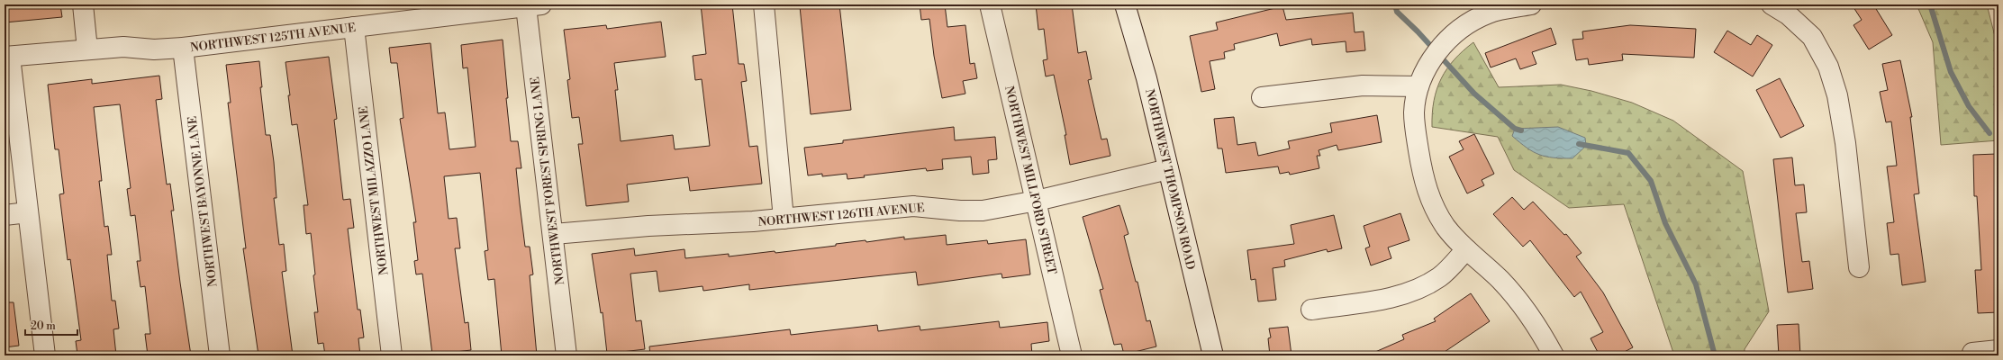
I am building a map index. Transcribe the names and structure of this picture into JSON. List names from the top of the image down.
{
  "streets": {
    "street": [
      "NORTHWEST 125TH AVENUE",
      "NORTHWEST THOMPSON ROAD",
      "NORTHWEST MILLFORD STREET",
      "NORTHWEST FOREST SPRING LANE",
      "NORTHWEST MILAZZO LANE",
      "NORTHWEST BAYONNE LANE",
      "NORTHWEST 126TH AVENUE"
    ]
  },
  "crossings": [
    ["NORTHWEST 125TH AVENUE", "NORTHWEST FOREST SPRING LANE"],
    ["NORTHWEST 125TH AVENUE", "NORTHWEST MILAZZO LANE"],
    ["NORTHWEST 125TH AVENUE", "NORTHWEST BAYONNE LANE"],
    ["NORTHWEST THOMPSON ROAD", "NORTHWEST 126TH AVENUE"],
    ["NORTHWEST MILLFORD STREET", "NORTHWEST 126TH AVENUE"],
    ["NORTHWEST FOREST SPRING LANE", "NORTHWEST 126TH AVENUE"]
  ],
  "scale_bar": "20 m"
}
